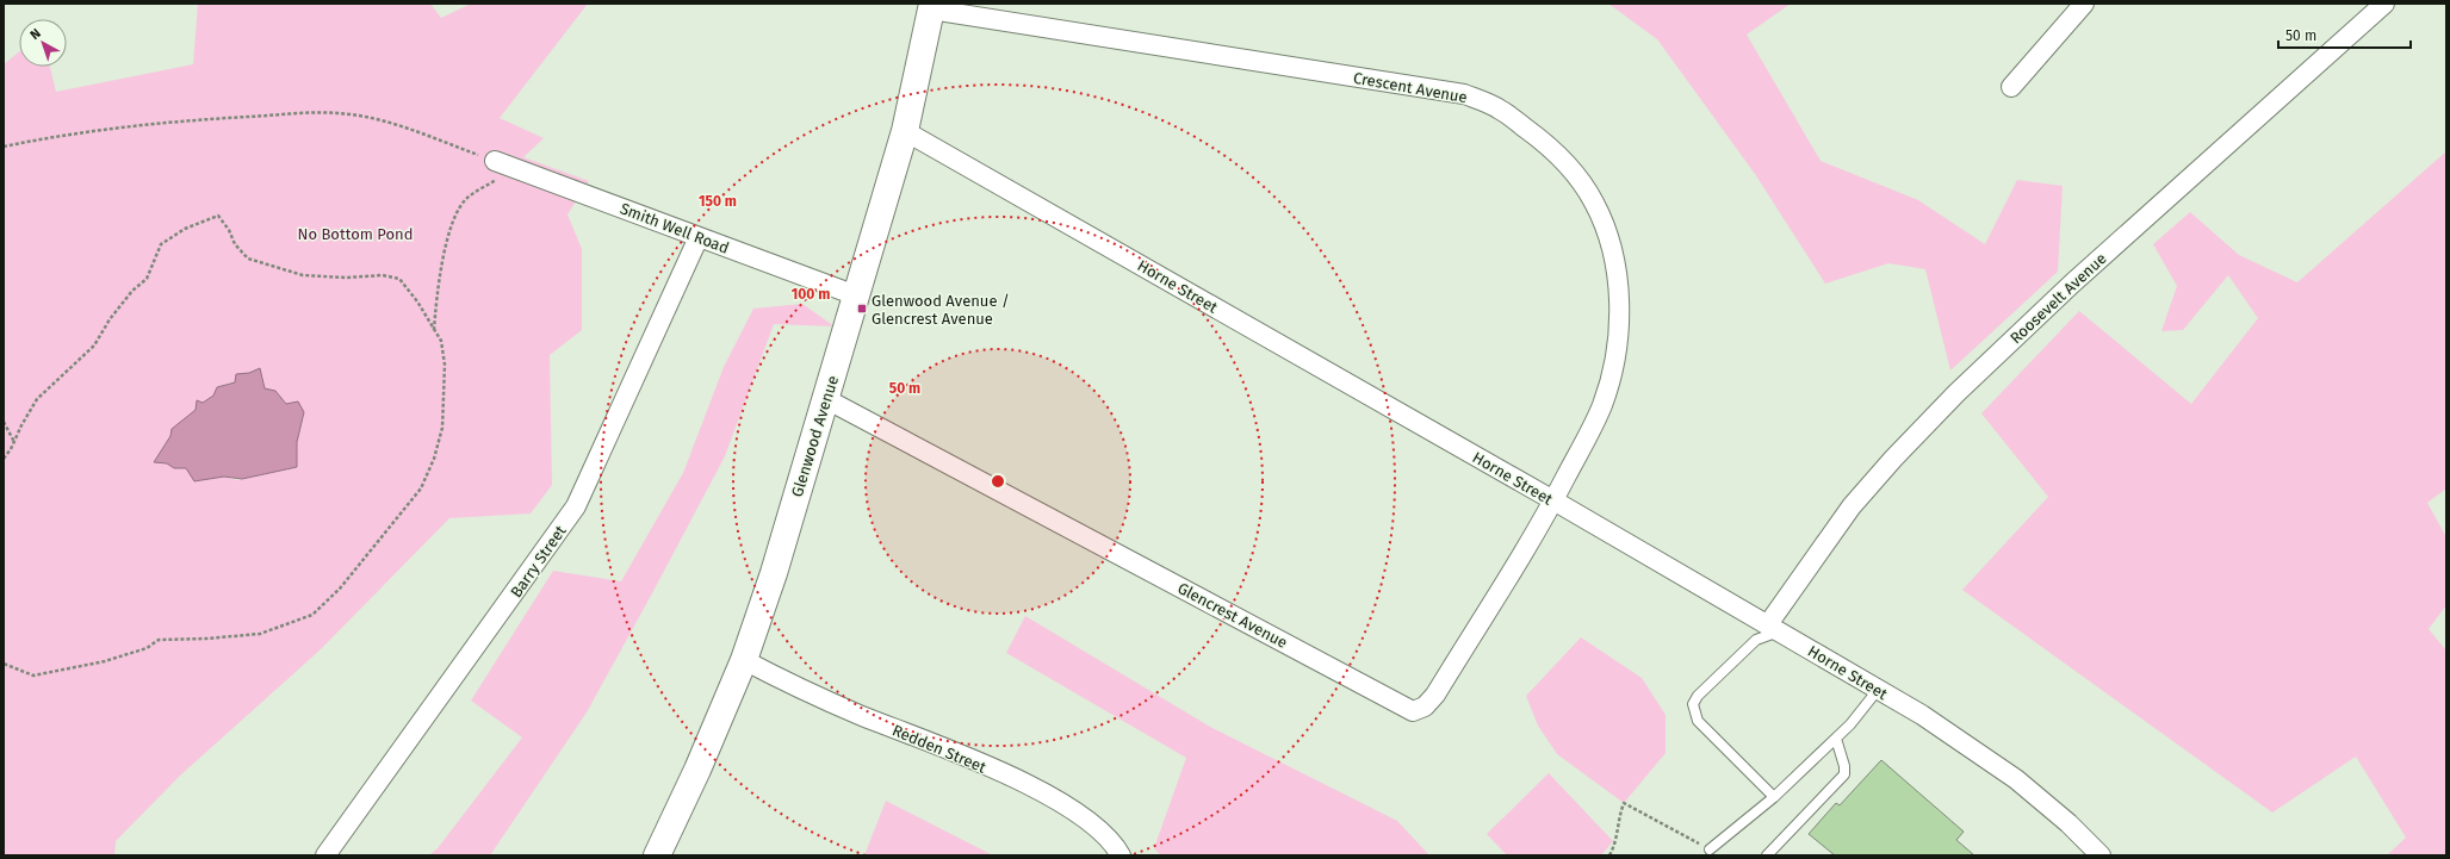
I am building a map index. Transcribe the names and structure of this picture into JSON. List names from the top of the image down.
{
  "streets": {
    "street": [
      "Crescent Avenue",
      "Smith Well Road",
      "Horne Street",
      "Roosevelt Avenue",
      "Glenwood Avenue",
      "Barry Street",
      "Glencrest Avenue",
      "Redden Street"
    ]
  },
  "crossings": [
    ["Crescent Avenue", "Horne Street"],
    ["Crescent Avenue", "Glenwood Avenue"],
    ["Crescent Avenue", "Glencrest Avenue"],
    ["Smith Well Road", "Glenwood Avenue"],
    ["Smith Well Road", "Barry Street"],
    ["Horne Street", "Roosevelt Avenue"],
    ["Horne Street", "Glenwood Avenue"],
    ["Horne Street", "Glencrest Avenue"],
    ["Glenwood Avenue", "Glencrest Avenue"],
    ["Glenwood Avenue", "Redden Street"]
  ],
  "parks": ["No Bottom Pond"],
  "places": {
    "transit": ["Glenwood Avenue / Glencrest Avenue"]
  },
  "scale_bar": "50 m",
  "north": "top left",
  "rings": ["150 m", "100 m", "50 m"]
}
